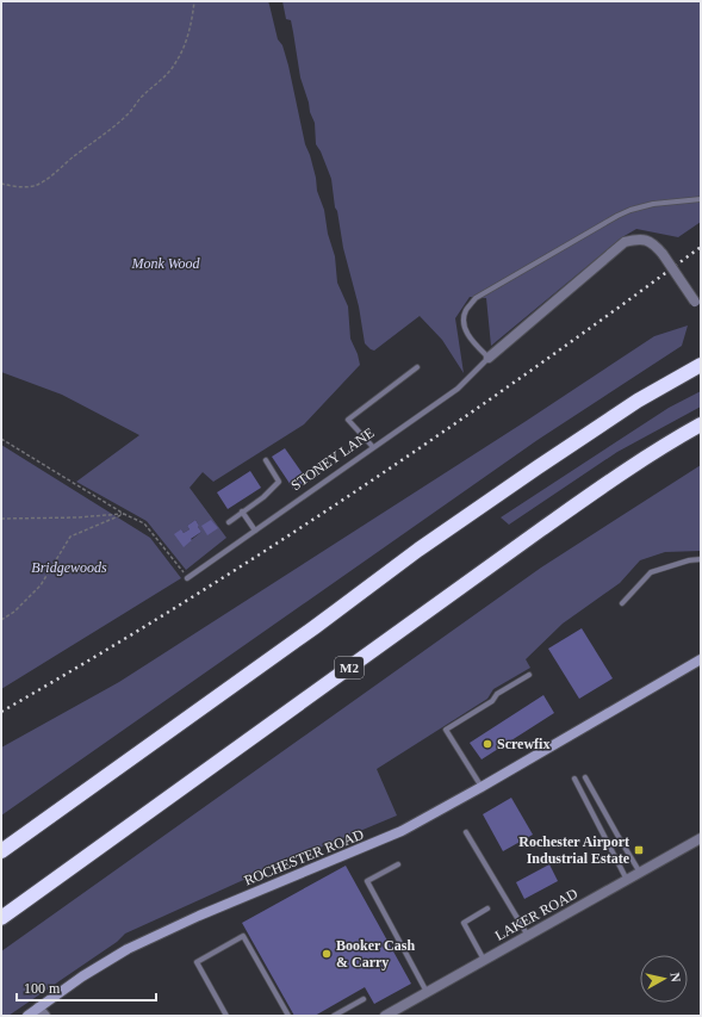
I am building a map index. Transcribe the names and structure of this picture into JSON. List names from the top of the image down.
{
  "streets": {
    "highway": ["M2"],
    "main road": ["ROCHESTER ROAD"],
    "street": ["STONEY LANE", "LAKER ROAD"]
  },
  "parks": ["Monk Wood", "Bridgewoods"],
  "places": {
    "other": ["Screwfix", "Booker Cash & Carry"],
    "transit": ["Rochester Airport Industrial Estate"]
  },
  "scale_bar": "100 m",
  "north": "right"
}
